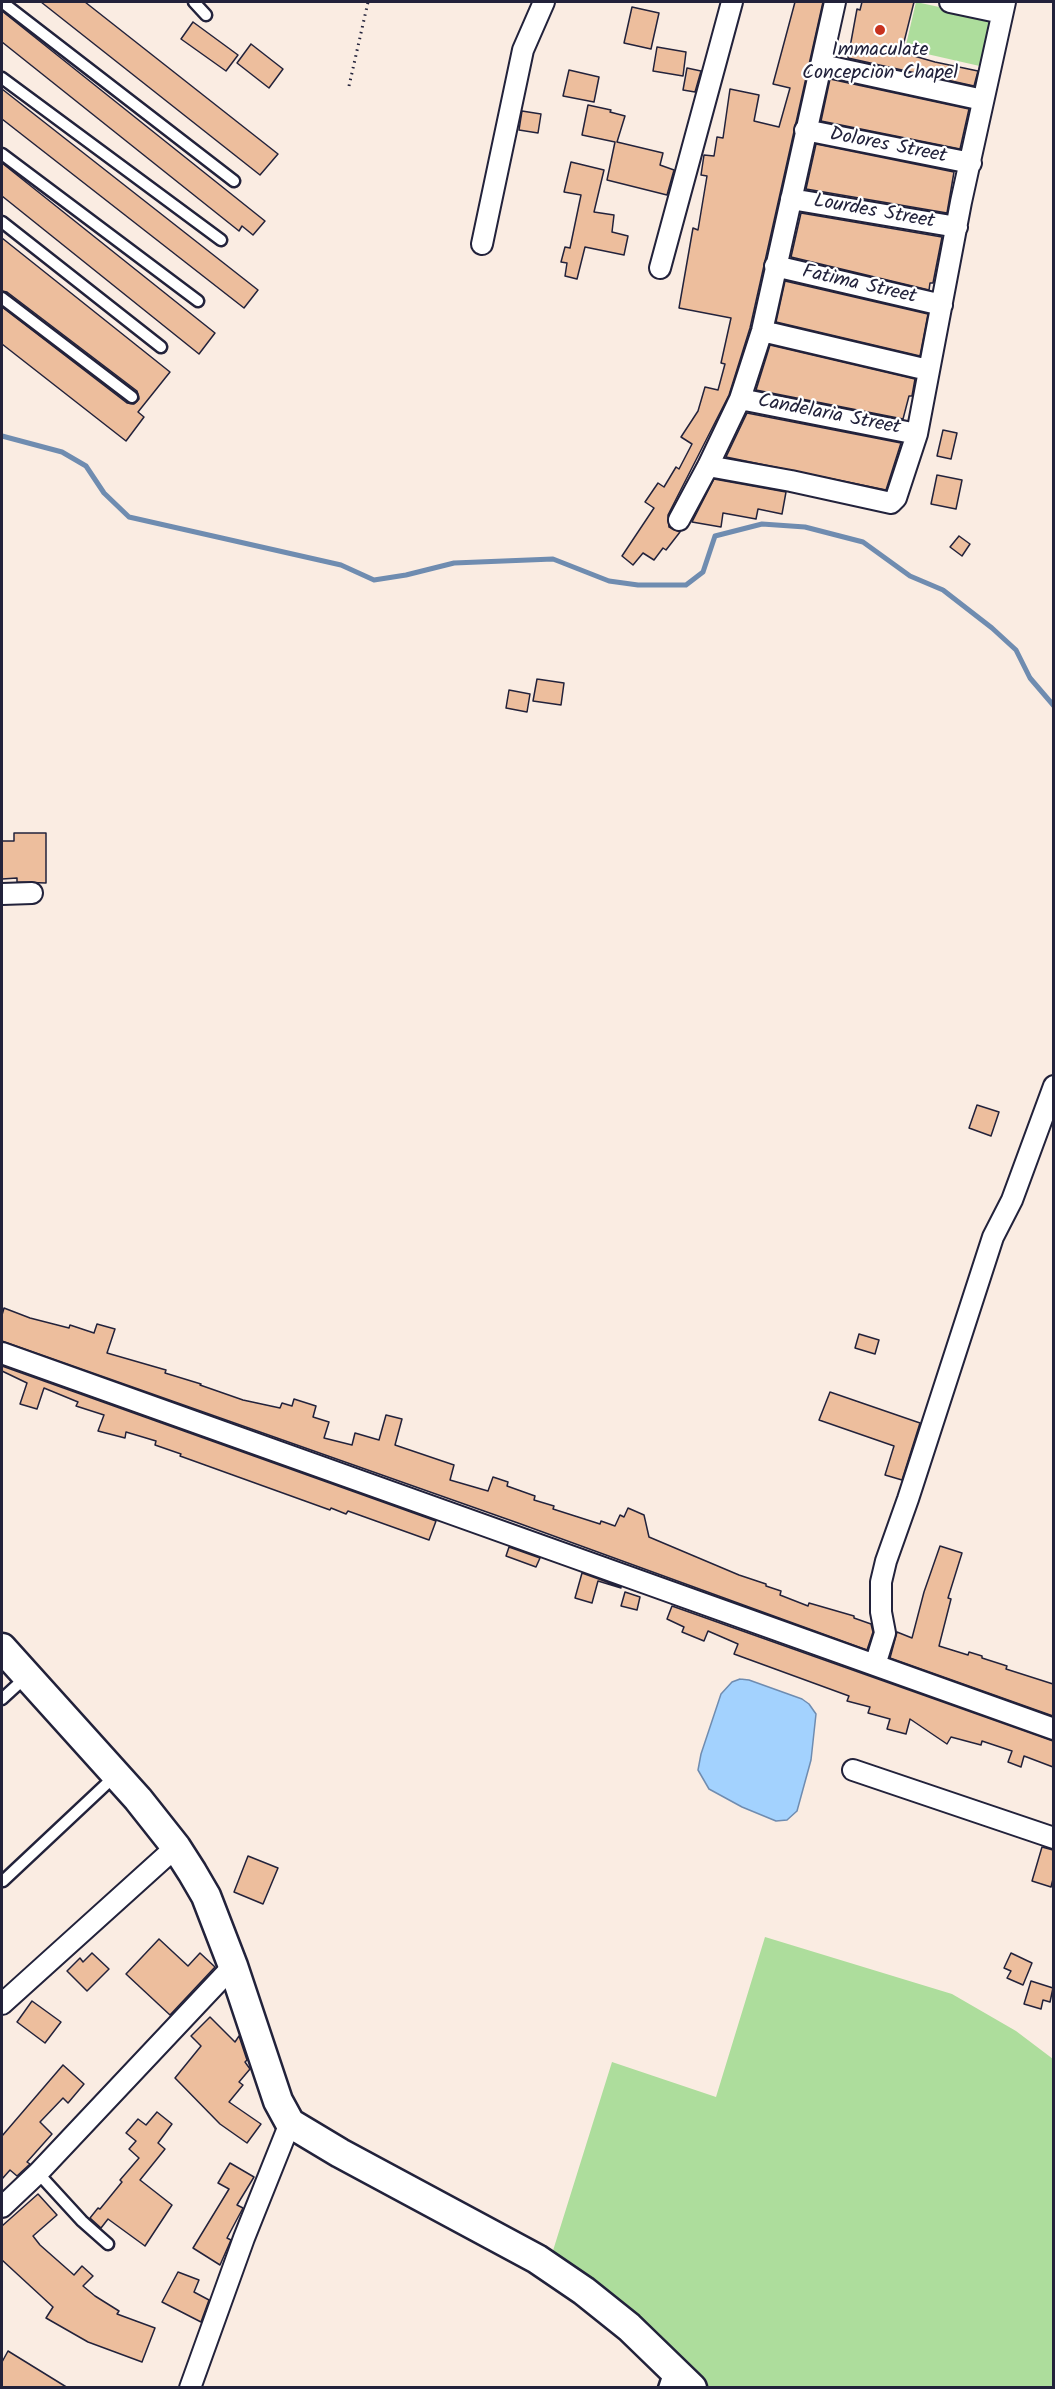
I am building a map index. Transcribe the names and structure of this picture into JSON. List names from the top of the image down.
{
  "streets": {
    "street": [
      "Dolores Street",
      "Lourdes Street",
      "Fatima Street",
      "Candelaria Street"
    ]
  },
  "places": ["Immaculate Concepcion Chapel"]
}
